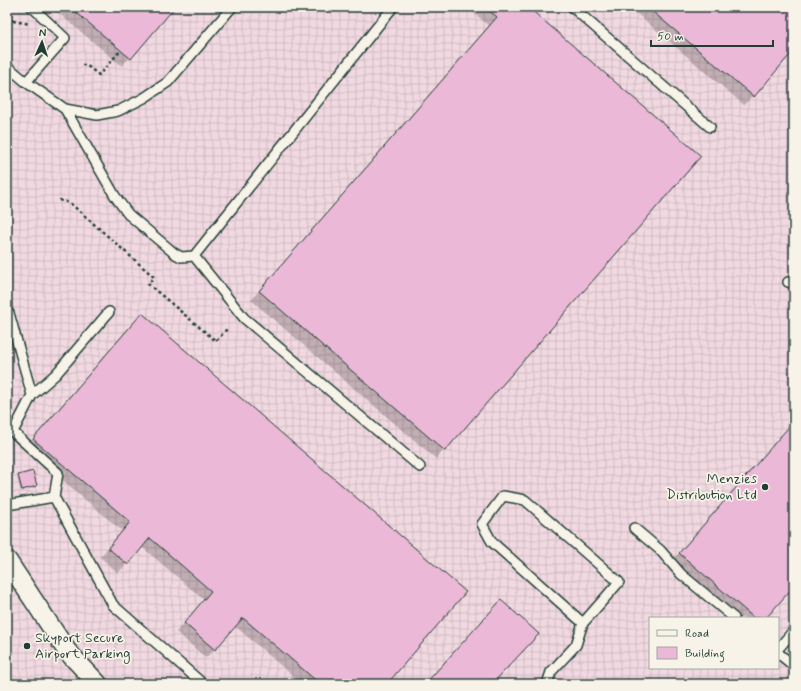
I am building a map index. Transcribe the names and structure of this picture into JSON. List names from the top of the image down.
{
  "places": ["Menzies Distribution Ltd", "Skyport Secure Airport Parking"],
  "legend": ["Road", "Building"],
  "scale_bar": "50 m",
  "north": "top"
}
